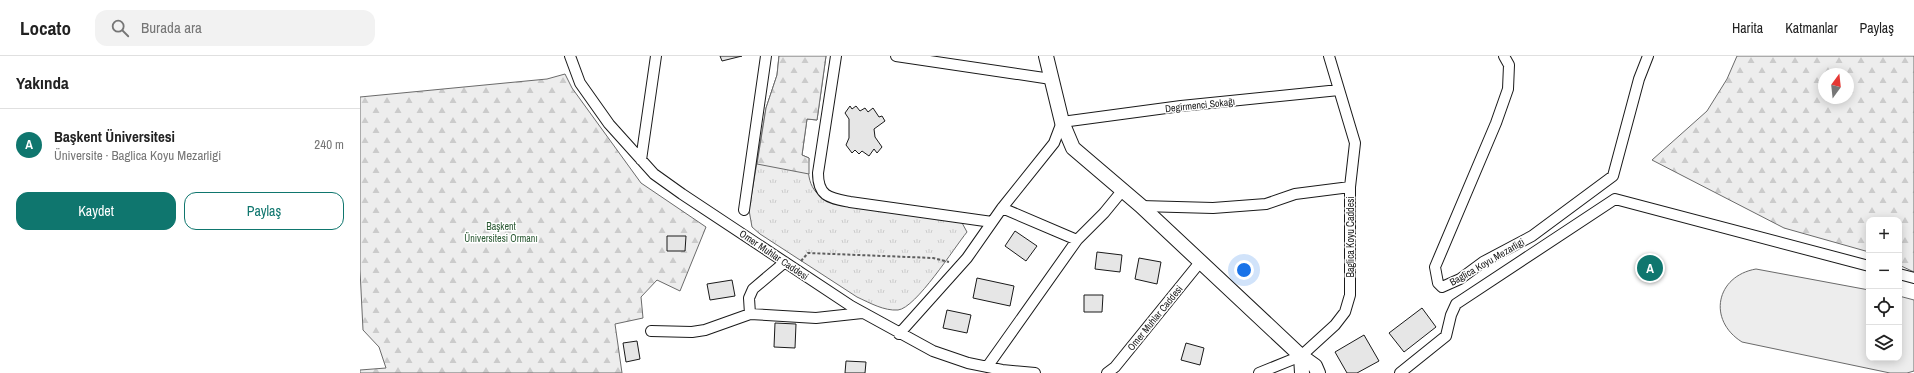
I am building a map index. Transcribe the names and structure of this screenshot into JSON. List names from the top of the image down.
{
  "streets": {
    "street": [
      "Degirmenci Sokağı",
      "Baglica Koyu Caddesi",
      "Omer Muhlar Caddesi",
      "Baglica Koyu Mezarligi"
    ]
  },
  "crossings": [
    ["Degirmenci Sokağı", "Baglica Koyu Caddesi"]
  ],
  "parks": ["Başkent Üniversitesi Ormanı"],
  "north": "top",
  "page": {
    "header": "Locato",
    "search": "Burada ara",
    "nav": ["Harita", "Katmanlar", "Paylaş"],
    "heading": "Yakında",
    "list": [
      {
        "mark": "A",
        "name": "Başkent Üniversitesi",
        "note": "Üniversite · Baglica Koyu Mezarligi",
        "value": "240 m"
      }
    ],
    "buttons": ["Kaydet", "Paylaş"],
    "map_buttons": ["+", "−"],
    "pins": "A"
  }
}
